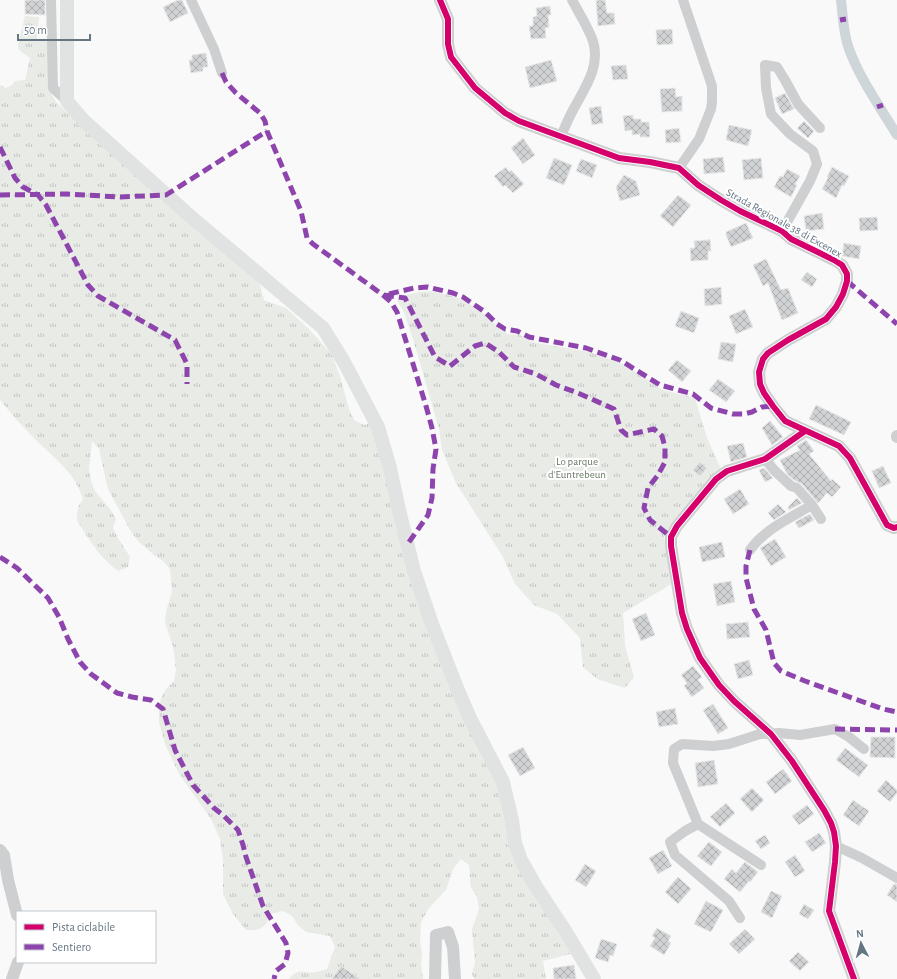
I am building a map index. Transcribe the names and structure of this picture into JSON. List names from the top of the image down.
{
  "streets": {
    "street": ["Strada Regionale 38 di Excenex"]
  },
  "parks": ["Lo parque d'Euntrebeun"],
  "legend": ["Pista ciclabile", "Sentiero"],
  "scale_bar": "50 m",
  "north": "top"
}
